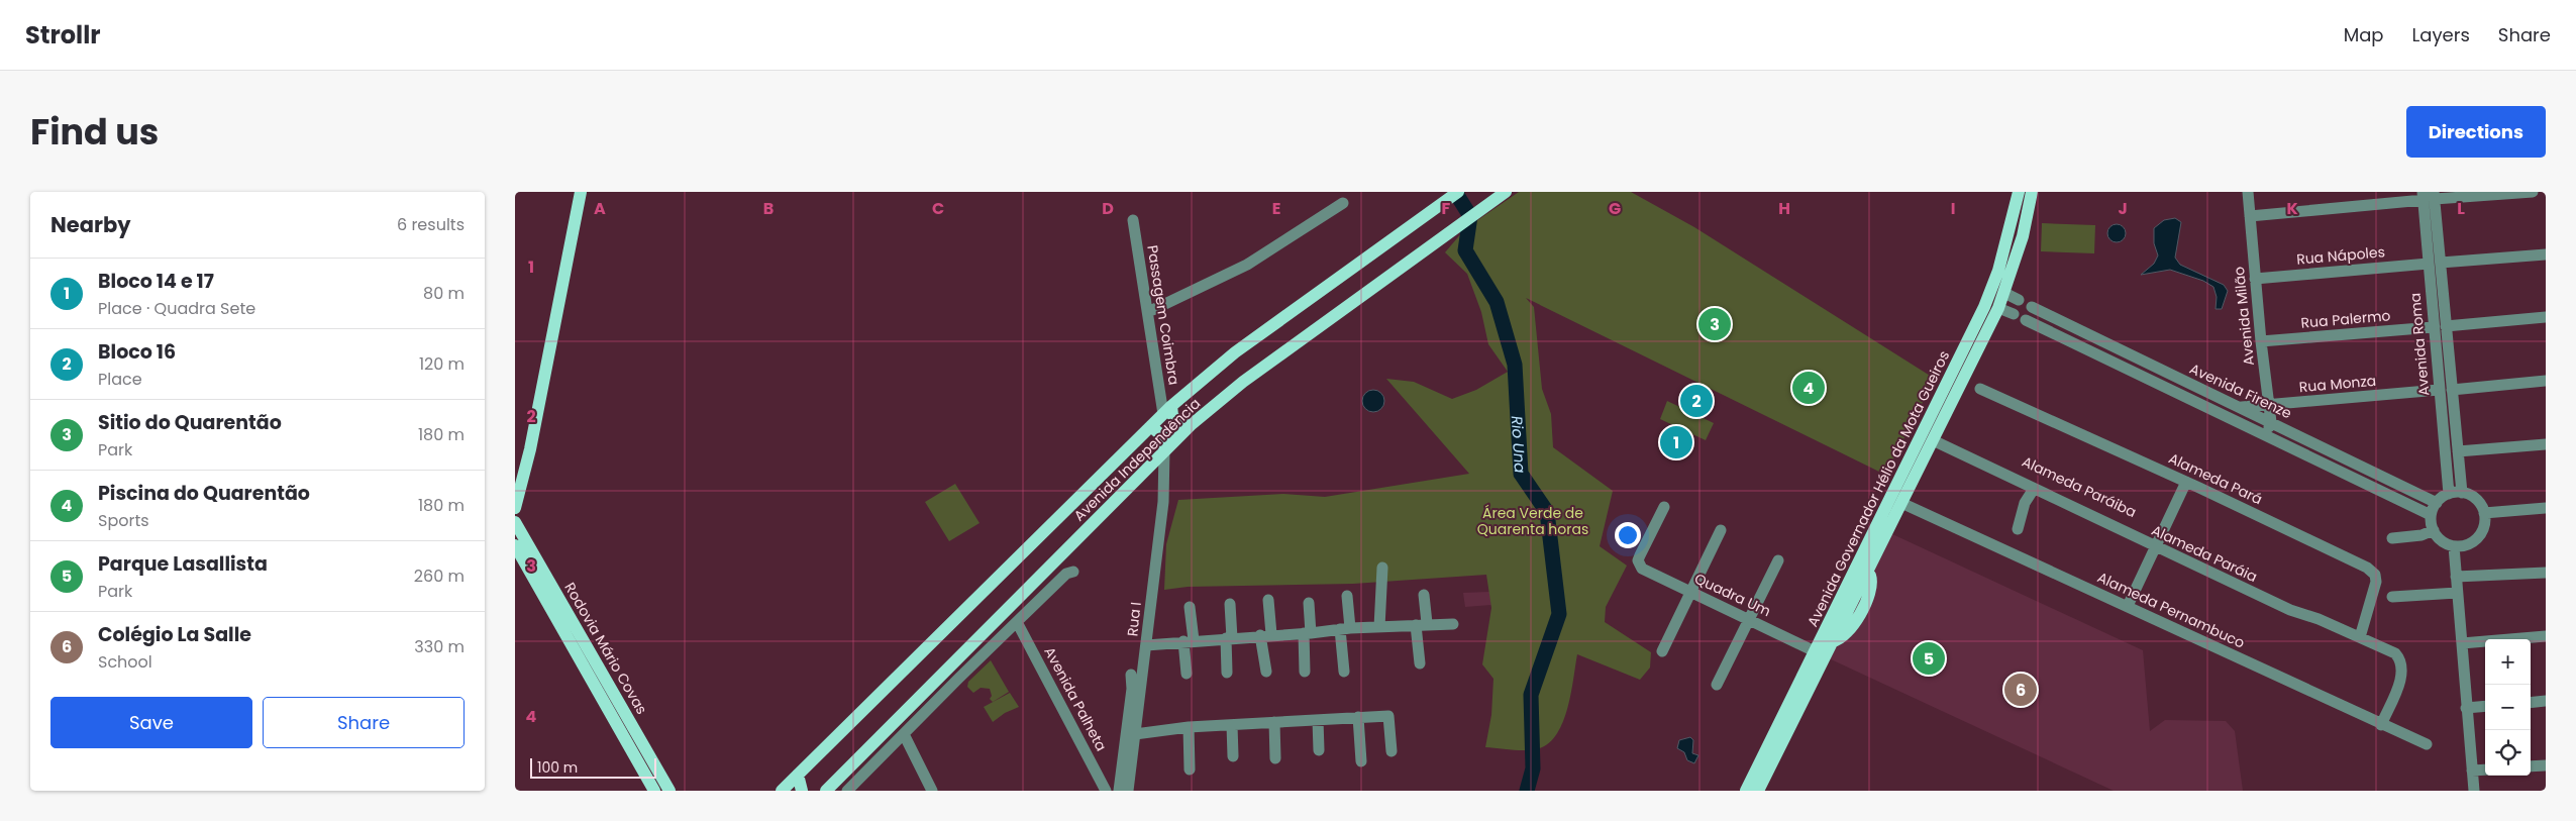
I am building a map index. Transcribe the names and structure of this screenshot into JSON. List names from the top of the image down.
{
  "streets": {
    "main road": ["Avenida Independência", "Avenida Governador Hélio da Mota Gueiros", "Rodovia Mário Covas"],
    "street": [
      "Rua Nápoles",
      "Passagem Coimbra",
      "Avenida Milão",
      "Rua Palermo",
      "Avenida Roma",
      "Rua Monza",
      "Avenida Firenze",
      "Alameda Pará",
      "Alameda Paráiba",
      "Alameda Paráia",
      "Quadra Um",
      "Alameda Pernambuco",
      "Rua I",
      "Avenida Palheta"
    ]
  },
  "crossings": [
    ["Rua Nápoles", "Avenida Milão"],
    ["Rua Nápoles", "Avenida Roma"],
    ["Passagem Coimbra", "Avenida Independência"],
    ["Avenida Milão", "Rua Palermo"],
    ["Avenida Milão", "Rua Monza"],
    ["Avenida Milão", "Avenida Firenze"],
    ["Rua Palermo", "Avenida Roma"],
    ["Avenida Roma", "Rua Monza"],
    ["Avenida Roma", "Avenida Firenze"],
    ["Rua Monza", "Avenida Firenze"],
    ["Avenida Independência", "Rua I"],
    ["Alameda Pará", "Alameda Paráiba"],
    ["Alameda Paráiba", "Alameda Paráia"],
    ["Avenida Governador Hélio da Mota Gueiros", "Quadra Um"]
  ],
  "water": ["Rio Una"],
  "parks": ["Área Verde de Quarenta horas"],
  "scale_bar": "100 m",
  "page": {
    "header": "Strollr",
    "nav": ["Map", "Layers", "Share"],
    "title": "Find us",
    "buttons": [
      "Directions",
      ["Save", "Share"]
    ],
    "heading": ["Nearby", "6 results"],
    "list": [
      {
        "mark": "1",
        "name": "Bloco 14 e 17",
        "note": "Place · Quadra Sete",
        "value": "80 m"
      },
      {
        "mark": "2",
        "name": "Bloco 16",
        "note": "Place",
        "value": "120 m"
      },
      {
        "mark": "3",
        "name": "Sitio do Quarentão",
        "note": "Park",
        "value": "180 m"
      },
      {
        "mark": "4",
        "name": "Piscina do Quarentão",
        "note": "Sports",
        "value": "180 m"
      },
      {
        "mark": "5",
        "name": "Parque Lasallista",
        "note": "Park",
        "value": "260 m"
      },
      {
        "mark": "6",
        "name": "Colégio La Salle",
        "note": "School",
        "value": "330 m"
      }
    ],
    "pins": [
      "3",
      "4",
      "2",
      "1",
      "5",
      "6"
    ],
    "map_buttons": ["+", "−"],
    "scale": "100 m"
  },
  "grid": {
    "columns": [
      "A",
      "B",
      "C",
      "D",
      "E",
      "F",
      "G",
      "H",
      "I",
      "J",
      "K",
      "L"
    ],
    "rows": [
      "1",
      "2",
      "3",
      "4"
    ]
  }
}
